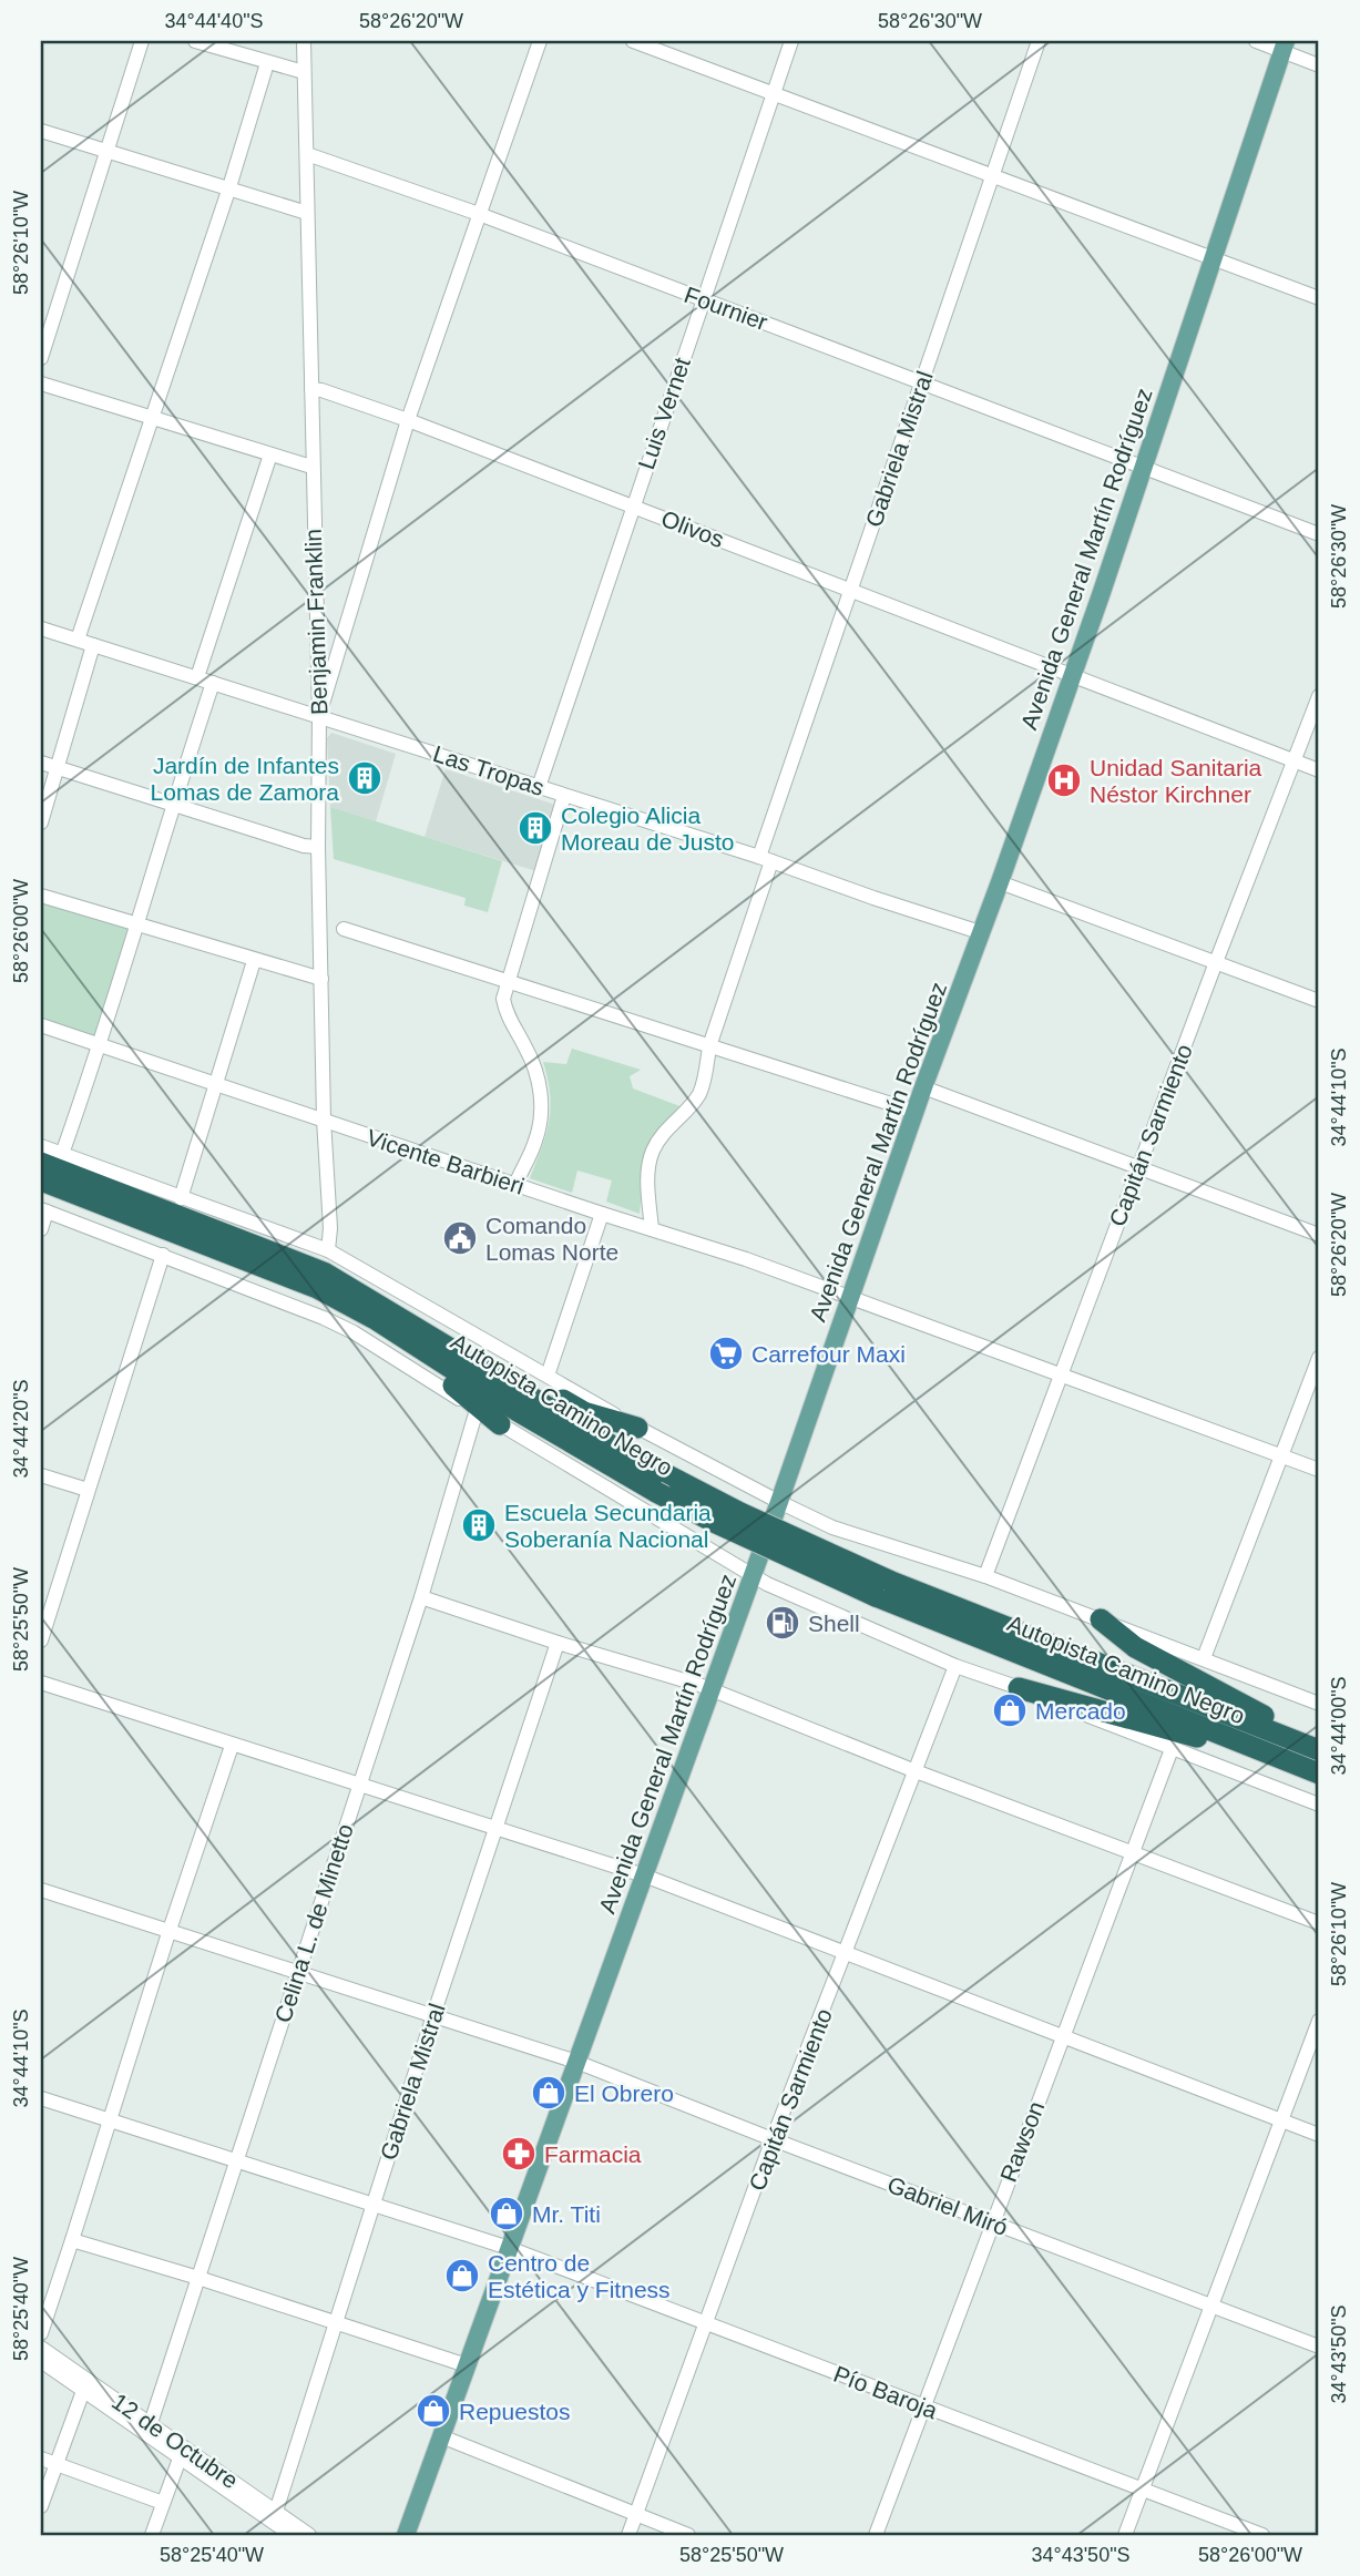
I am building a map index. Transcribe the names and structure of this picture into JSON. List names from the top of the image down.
{
  "streets": {
    "highway": ["Autopista Camino Negro"],
    "main road": ["Avenida General Martín Rodríguez"],
    "street": [
      "Fournier",
      "Luis Vernet",
      "Gabriela Mistral",
      "Olivos",
      "Benjamin Franklin",
      "Las Tropas",
      "Capitán Sarmiento",
      "Vicente Barbieri",
      "Celina L. de Minetto",
      "Rawson",
      "Gabriel Miró",
      "Pío Baroja",
      "12 de Octubre"
    ]
  },
  "crossings": [
    ["Fournier", "Luis Vernet"],
    ["Fournier", "Gabriela Mistral"],
    ["Fournier", "Avenida General Martín Rodríguez"],
    ["Fournier", "Benjamin Franklin"],
    ["Luis Vernet", "Olivos"],
    ["Luis Vernet", "Las Tropas"],
    ["Gabriela Mistral", "Olivos"],
    ["Gabriela Mistral", "Las Tropas"],
    ["Gabriela Mistral", "Vicente Barbieri"],
    ["Gabriela Mistral", "Gabriel Miró"],
    ["Gabriela Mistral", "Pío Baroja"],
    ["Gabriela Mistral", "12 de Octubre"],
    ["Olivos", "Avenida General Martín Rodríguez"],
    ["Olivos", "Benjamin Franklin"],
    ["Olivos", "Capitán Sarmiento"],
    ["Avenida General Martín Rodríguez", "Las Tropas"],
    ["Avenida General Martín Rodríguez", "Vicente Barbieri"],
    ["Avenida General Martín Rodríguez", "Gabriel Miró"],
    ["Avenida General Martín Rodríguez", "Pío Baroja"],
    ["Benjamin Franklin", "Las Tropas"],
    ["Benjamin Franklin", "Vicente Barbieri"],
    ["Capitán Sarmiento", "Vicente Barbieri"],
    ["Capitán Sarmiento", "Gabriel Miró"],
    ["Capitán Sarmiento", "Pío Baroja"],
    ["Celina L. de Minetto", "Gabriel Miró"],
    ["Celina L. de Minetto", "Pío Baroja"],
    ["Celina L. de Minetto", "12 de Octubre"],
    ["Rawson", "Gabriel Miró"],
    ["Rawson", "Pío Baroja"]
  ],
  "places": {
    "building": ["Jardín de Infantes Lomas de Zamora", "Colegio Alicia Moreau de Justo", "Escuela Secundaria Soberanía Nacional"],
    "hospital": ["Unidad Sanitaria Néstor Kirchner"],
    "public building": ["Comando Lomas Norte"],
    "supermarket": ["Carrefour Maxi"],
    "fuel station": ["Shell"],
    "shop": [
      "Mercado",
      "El Obrero",
      "Mr. Titi",
      "Centro de Estética y Fitness",
      "Repuestos"
    ],
    "pharmacy": ["Farmacia"]
  },
  "coordinates": [
    "34°44'40\"S",
    "58°26'20\"W",
    "58°26'30\"W",
    "58°26'10\"W",
    "58°26'00\"W",
    "34°44'10\"S",
    "34°44'20\"S",
    "58°25'50\"W",
    "34°44'00\"S",
    "58°25'40\"W",
    "34°43'50\"S"
  ]
}
